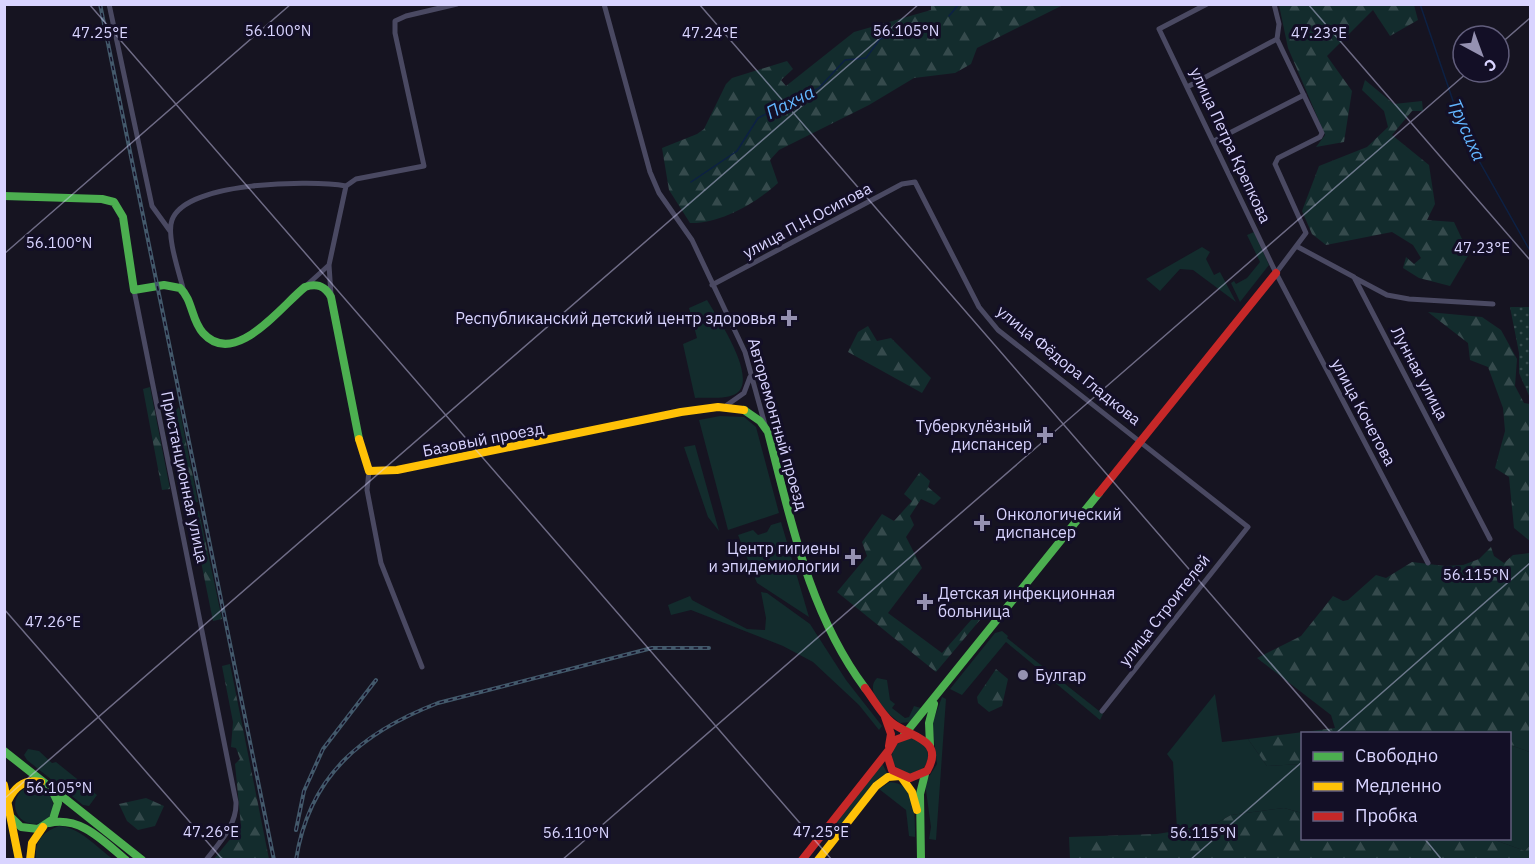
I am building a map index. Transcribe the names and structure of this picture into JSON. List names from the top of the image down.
{
  "streets": {
    "street": [
      "улица Петра Крепкова",
      "улица П.Н.Осипова",
      "улица Фёдора Гладкова",
      "Лунная улица",
      "улица Кочетова",
      "Авторемонтный проезд",
      "Базовый проезд",
      "Пристанционная улица",
      "улица Строителей"
    ]
  },
  "crossings": [
    ["улица Петра Крепкова", "улица Фёдора Гладкова"],
    ["улица Петра Крепкова", "улица Кочетова"],
    ["улица П.Н.Осипова", "улица Фёдора Гладкова"],
    ["улица П.Н.Осипова", "Авторемонтный проезд"],
    ["улица Фёдора Гладкова", "улица Кочетова"],
    ["улица Фёдора Гладкова", "Авторемонтный проезд"],
    ["улица Фёдора Гладкова", "улица Строителей"],
    ["Авторемонтный проезд", "Базовый проезд"]
  ],
  "water": ["Пахча", "Трусиха"],
  "places": {
    "health": [
      "Республиканский детский центр здоровья",
      "Туберкулёзный диспансер",
      "Онкологический диспансер",
      "Центр гигиены и эпидемиологии",
      "Детская инфекционная больница"
    ],
    "other": ["Булгар"]
  },
  "legend": ["Свободно", "Медленно", "Пробка"],
  "north": "bottom right",
  "coordinates": [
    "56.100°N",
    "56.105°N",
    "47.25°E",
    "47.24°E",
    "47.23°E",
    "56.115°N",
    "47.26°E",
    "56.110°N"
  ]
}
